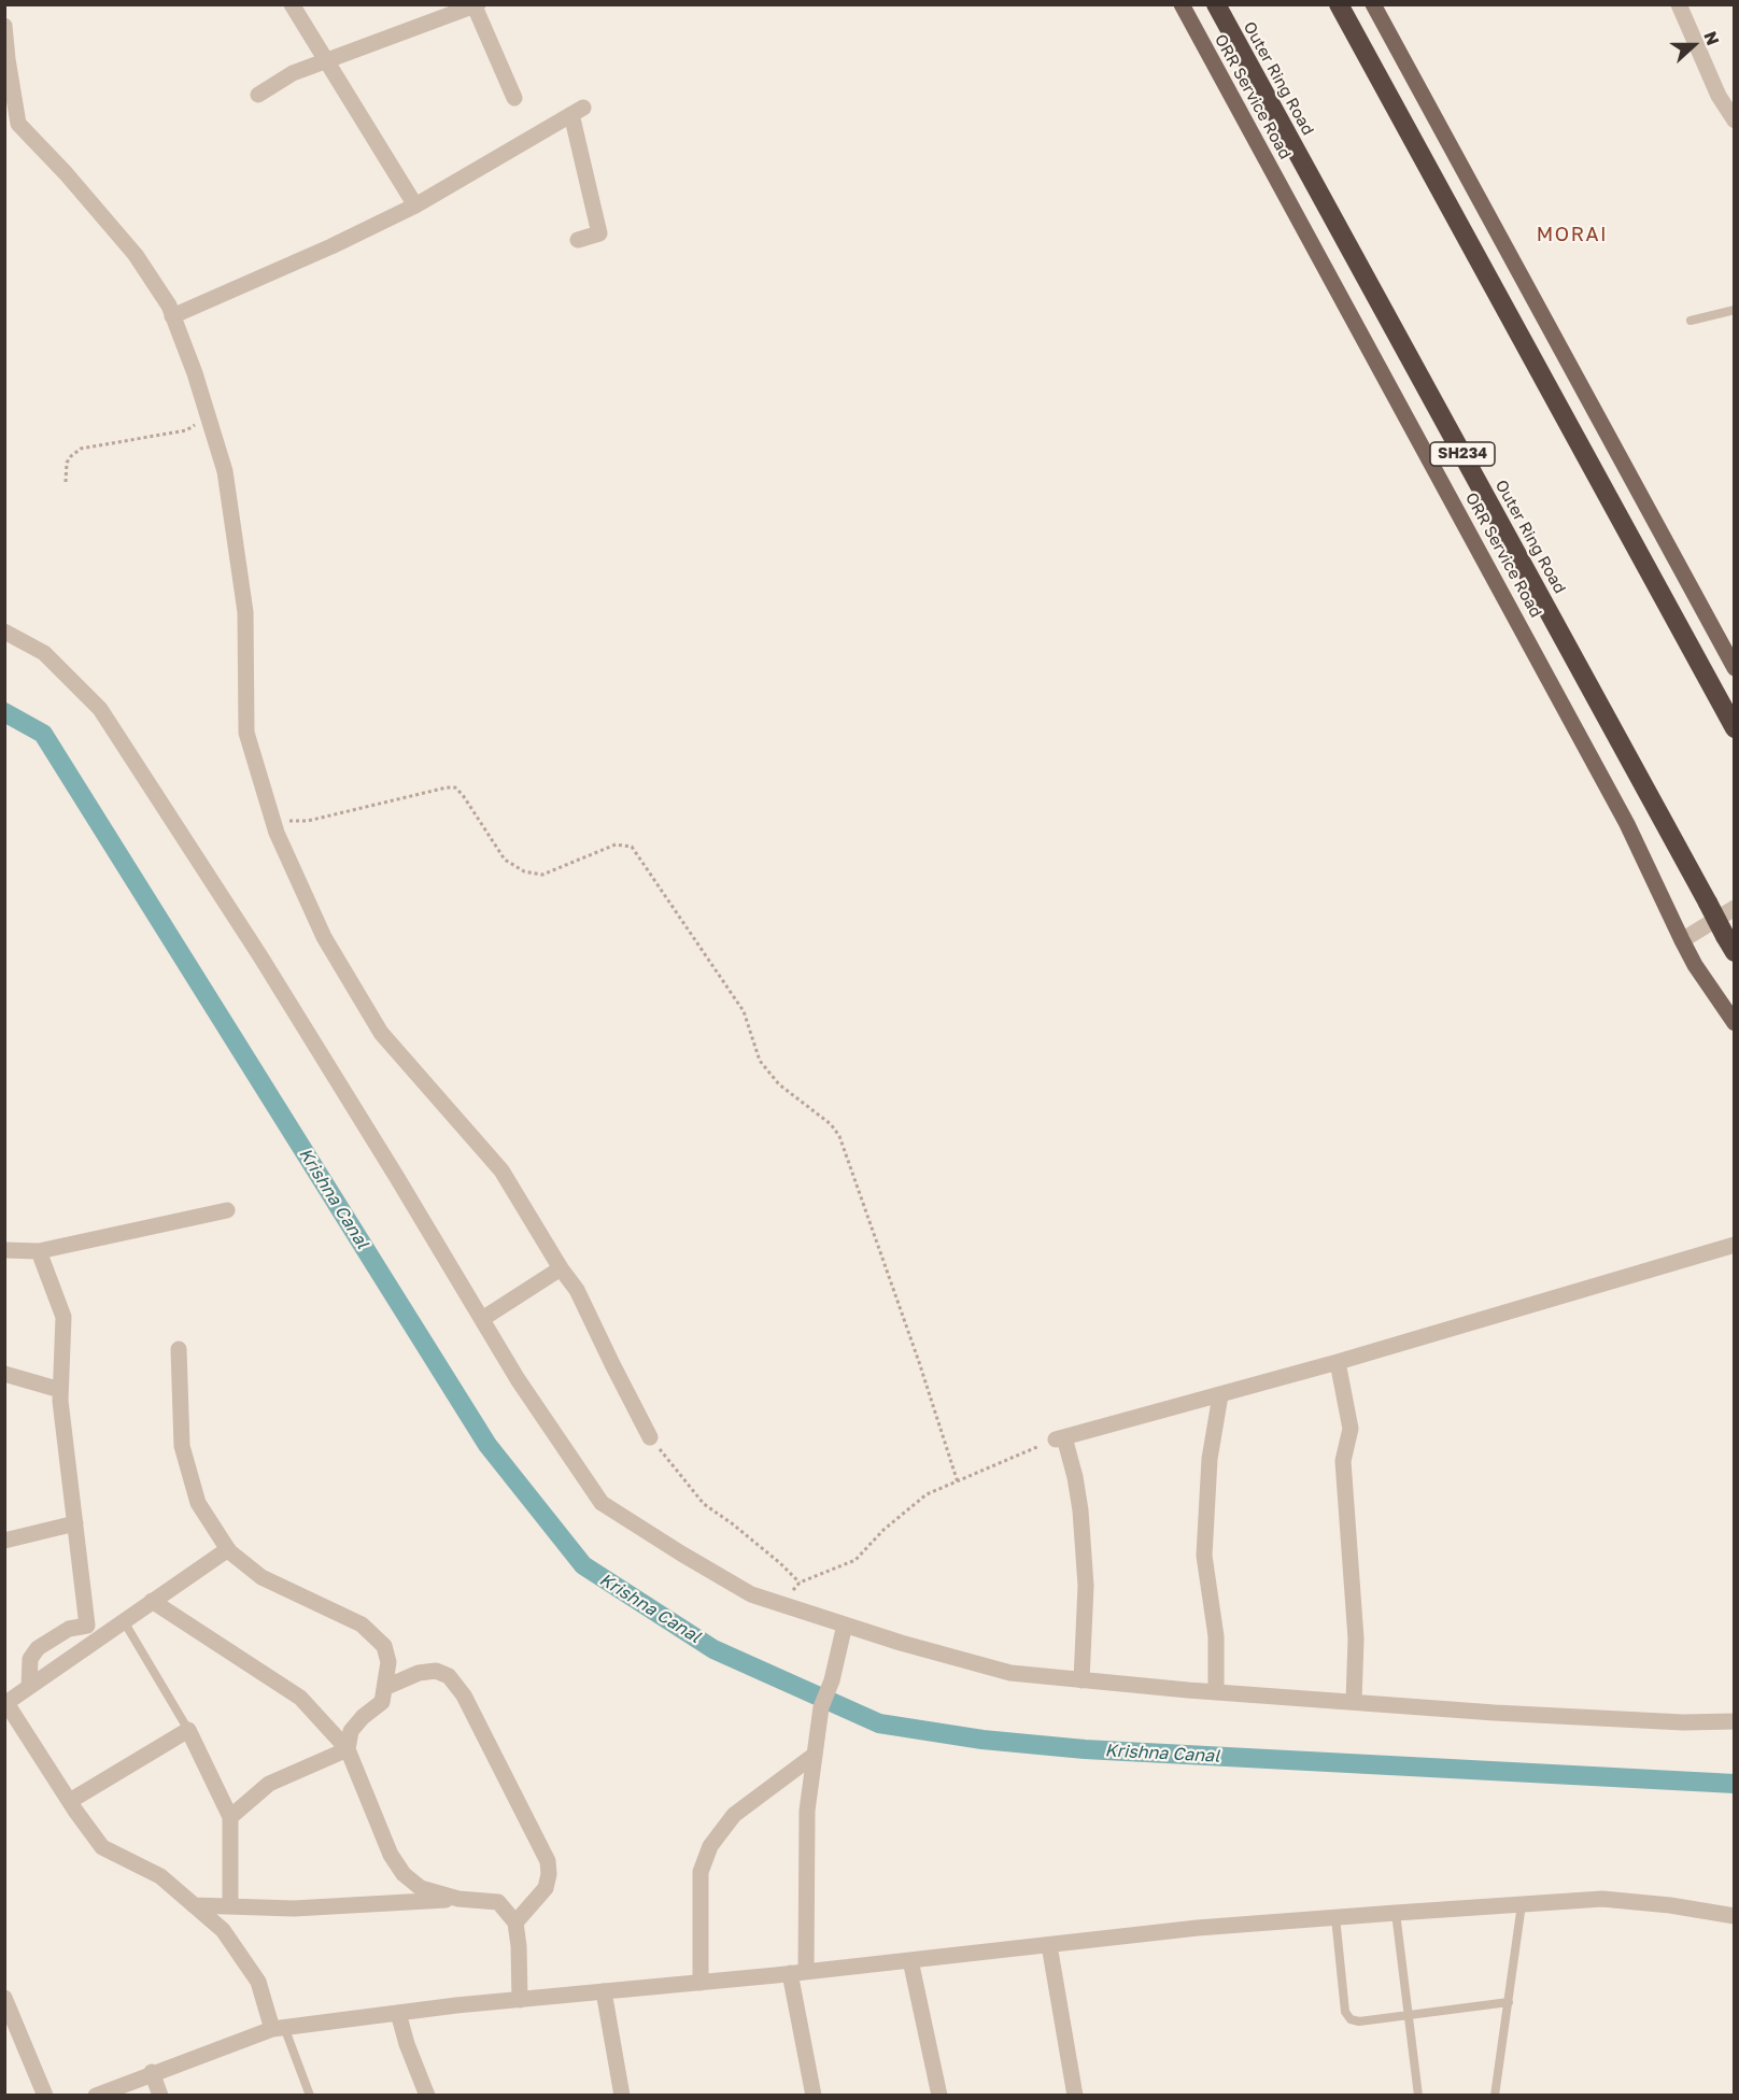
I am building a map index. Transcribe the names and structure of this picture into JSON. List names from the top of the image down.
{
  "streets": {
    "highway": ["Outer Ring Road", "SH234"],
    "main road": ["ORR Service Road"]
  },
  "districts": ["MORAI"],
  "water": ["Krishna Canal"],
  "north": "right"
}
